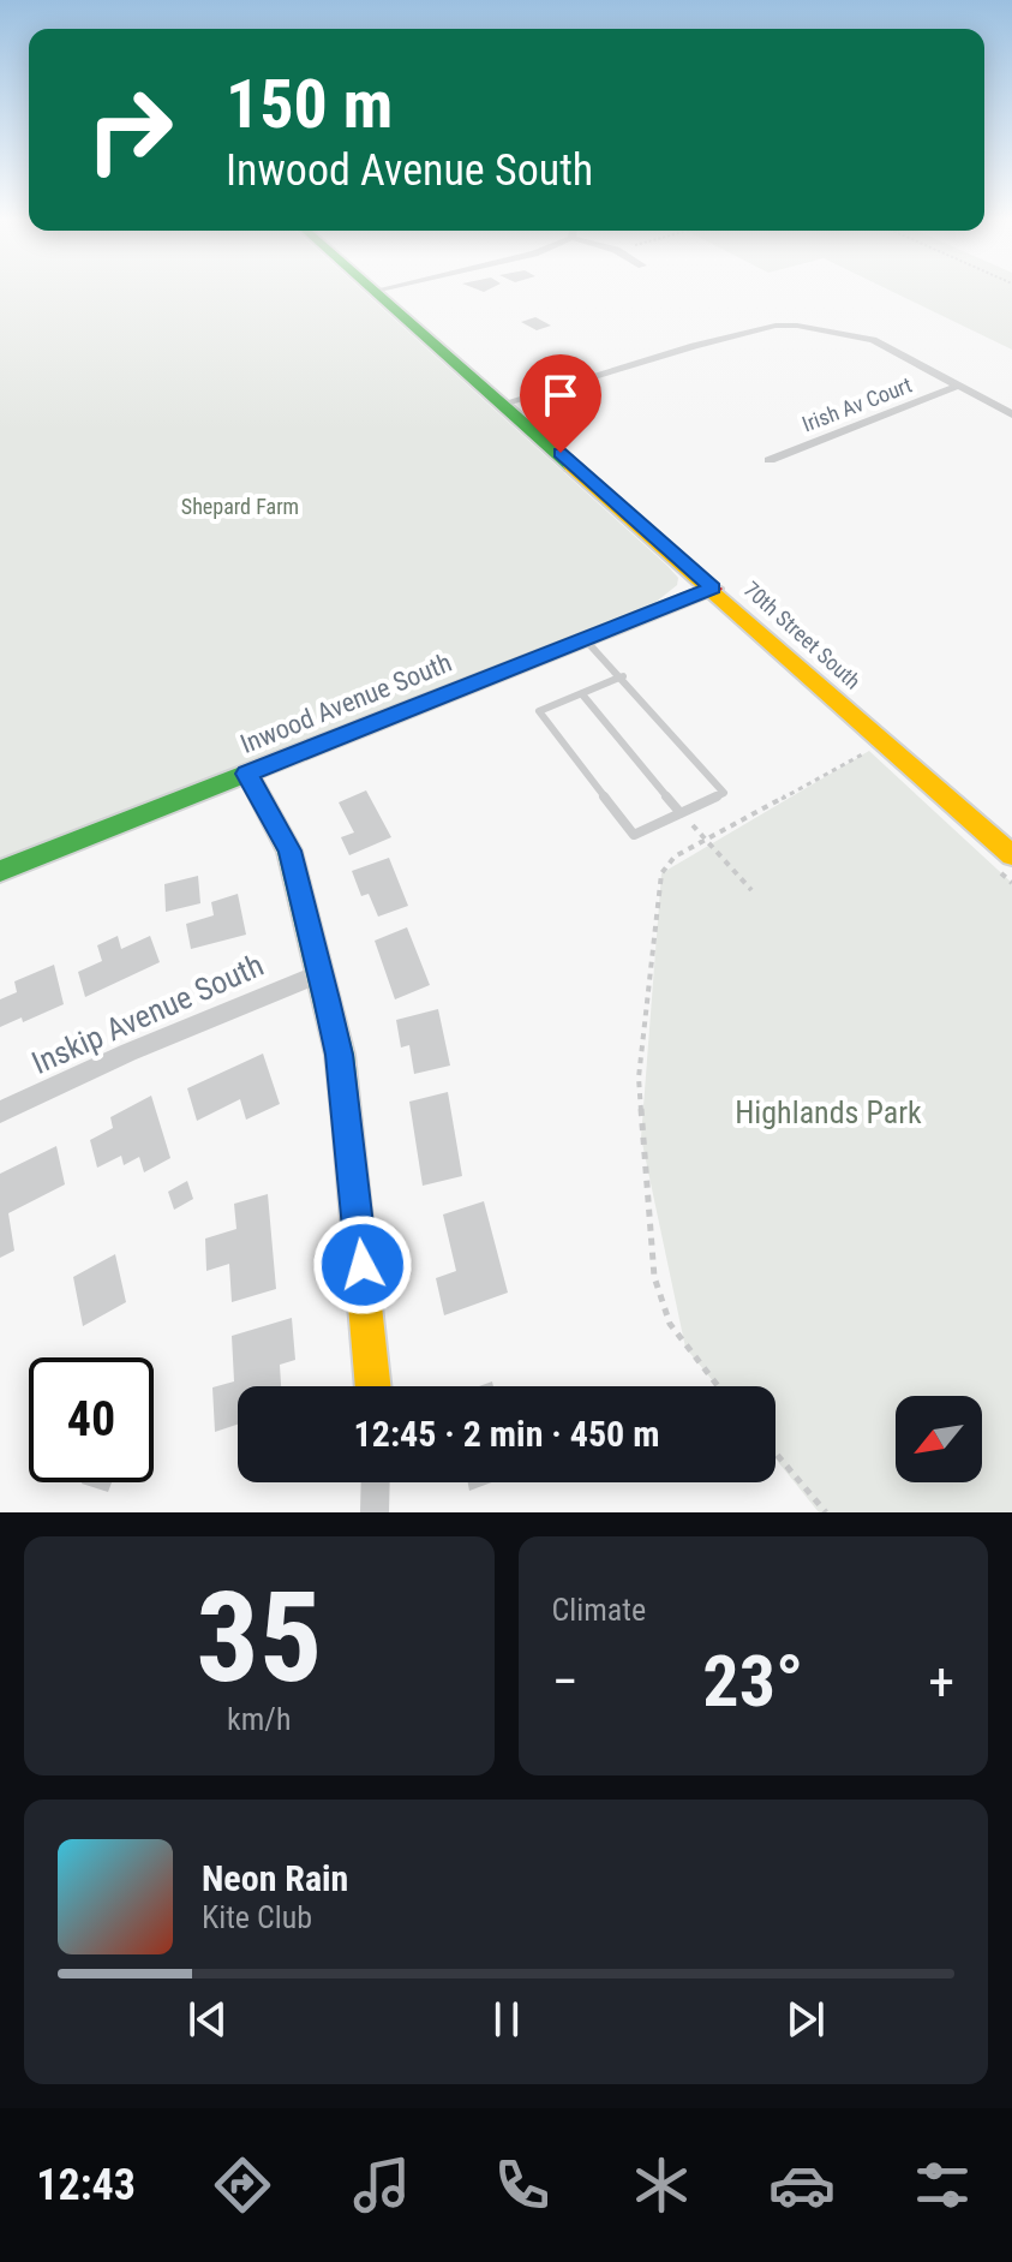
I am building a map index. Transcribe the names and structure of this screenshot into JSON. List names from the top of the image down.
{
  "streets": {
    "main road": ["70th Street South", "Inwood Avenue South"],
    "street": ["Irish Av Court", "Inskip Avenue South"]
  },
  "crossings": [
    ["70th Street South", "Inwood Avenue South"]
  ],
  "parks": ["Shepard Farm", "Highlands Park"],
  "north": "bottom left",
  "page": {
    "turn": ["150 m", "Inwood Avenue South"],
    "limit": "40",
    "trip": "12:45 · 2 min · 450 m",
    "tile": [
      ["35", "km/h"],
      "Climate"
    ],
    "heat": ["−", "23°", "+"],
    "song": ["Neon Rain", "Kite Club"],
    "tabs": "12:43"
  }
}
